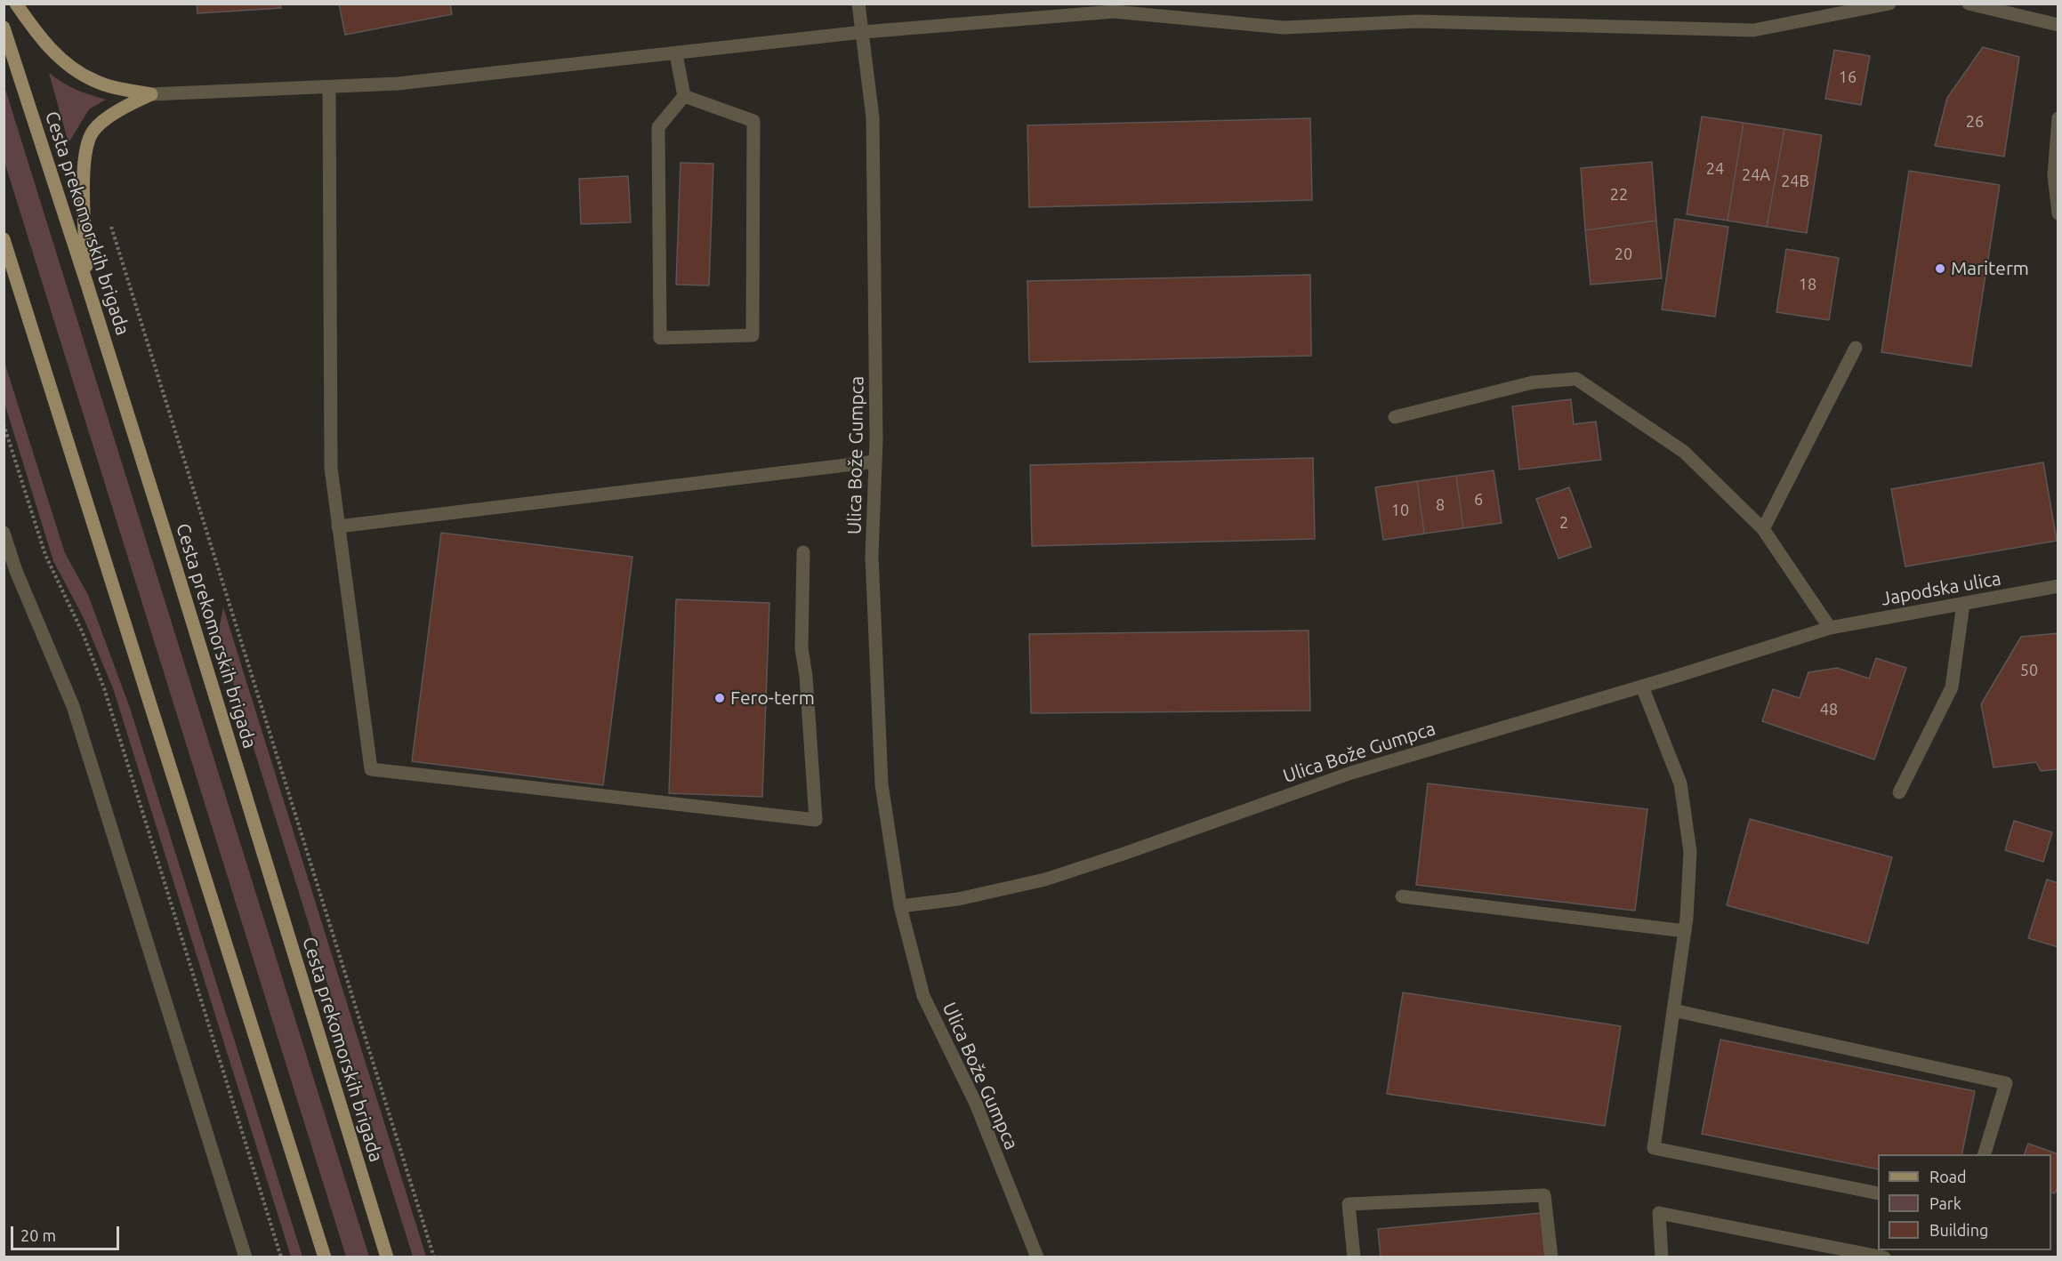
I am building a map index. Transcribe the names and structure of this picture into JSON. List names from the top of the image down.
{
  "streets": {
    "main road": ["Cesta prekomorskih brigada"],
    "street": ["Ulica Bože Gumpca", "Japodska ulica"]
  },
  "crossings": [
    ["Ulica Bože Gumpca", "Japodska ulica"]
  ],
  "places": ["Mariterm", "Fero-term"],
  "house_numbers": [
    "16",
    "26",
    "24",
    "24A",
    "24B",
    "22",
    "20",
    "18",
    "6",
    "8",
    "10",
    "2",
    "50",
    "48"
  ],
  "legend": ["Road", "Park", "Building"],
  "scale_bar": "20 m"
}
